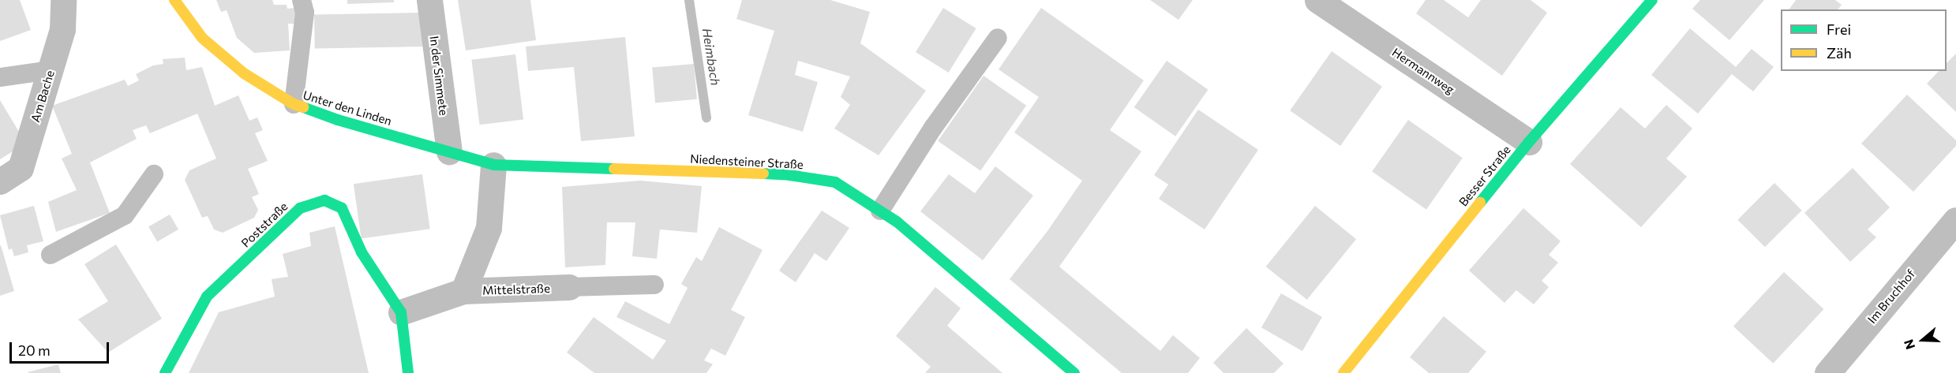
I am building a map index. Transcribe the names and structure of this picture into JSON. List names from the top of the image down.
{
  "streets": {
    "street": [
      "Hermannweg",
      "In der Simmete",
      "Am Bache",
      "Unter den Linden",
      "Niedensteiner Straße",
      "Besser Straße",
      "Poststraße",
      "Mittelstraße",
      "Im Bruchhof"
    ]
  },
  "crossings": [
    ["Hermannweg", "Besser Straße"],
    ["In der Simmete", "Unter den Linden"],
    ["Unter den Linden", "Niedensteiner Straße"],
    ["Unter den Linden", "Mittelstraße"],
    ["Niedensteiner Straße", "Mittelstraße"],
    ["Poststraße", "Mittelstraße"]
  ],
  "water": ["Heimbach"],
  "legend": ["Frei", "Zäh"],
  "scale_bar": "20 m",
  "north": "left"
}
